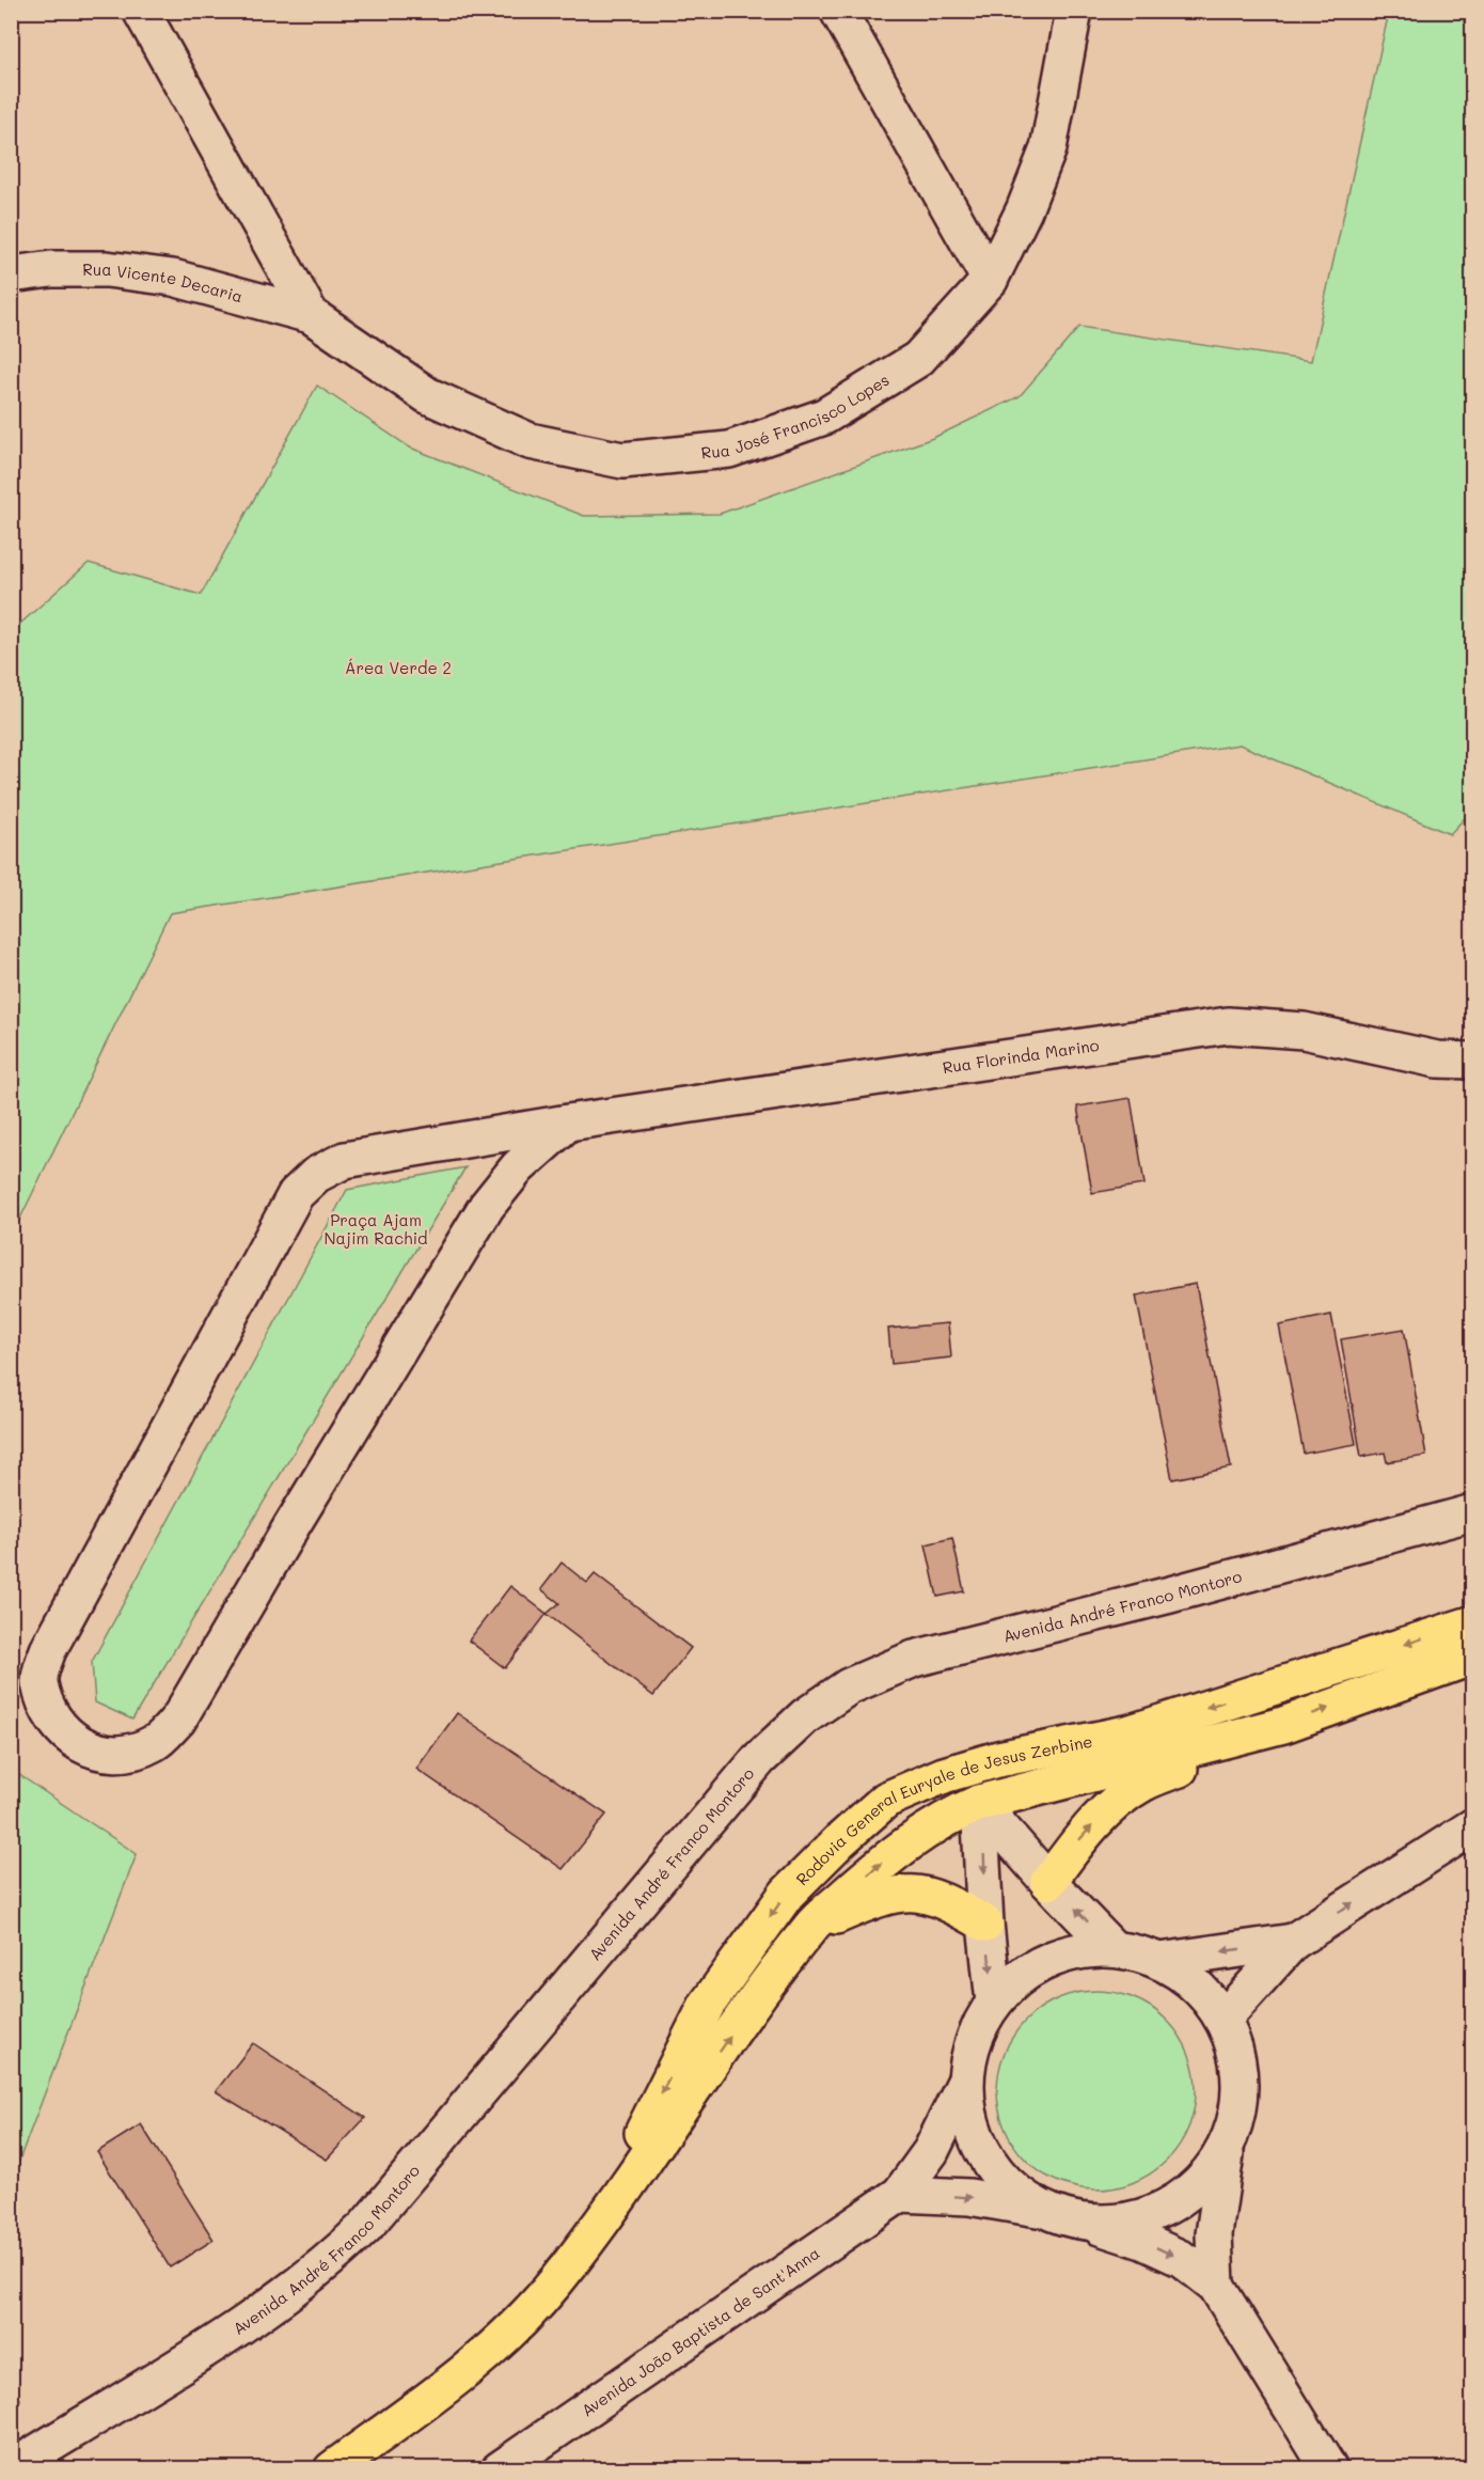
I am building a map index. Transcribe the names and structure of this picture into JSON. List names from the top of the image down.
{
  "streets": {
    "main road": ["Rodovia General Euryale de Jesus Zerbine"],
    "street": [
      "Rua Vicente Decaria",
      "Rua José Francisco Lopes",
      "Rua Florinda Marino",
      "Avenida André Franco Montoro",
      "Avenida João Baptista de Sant'Anna"
    ]
  },
  "crossings": [
    ["Rua Vicente Decaria", "Rua José Francisco Lopes"]
  ],
  "parks": ["Área Verde 2", "Praça Ajam Najim Rachid"]
}
